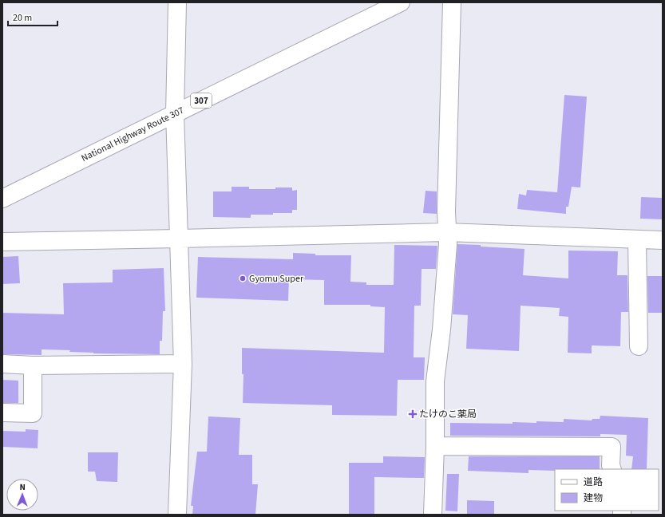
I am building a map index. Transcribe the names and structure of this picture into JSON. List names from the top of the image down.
{
  "streets": {
    "main road": ["307", "National Highway Route 307"]
  },
  "places": {
    "other": ["Gyomu Super"],
    "health": ["たけのこ薬局"]
  },
  "legend": ["道路", "建物"],
  "scale_bar": "20 m",
  "north": "top"
}
